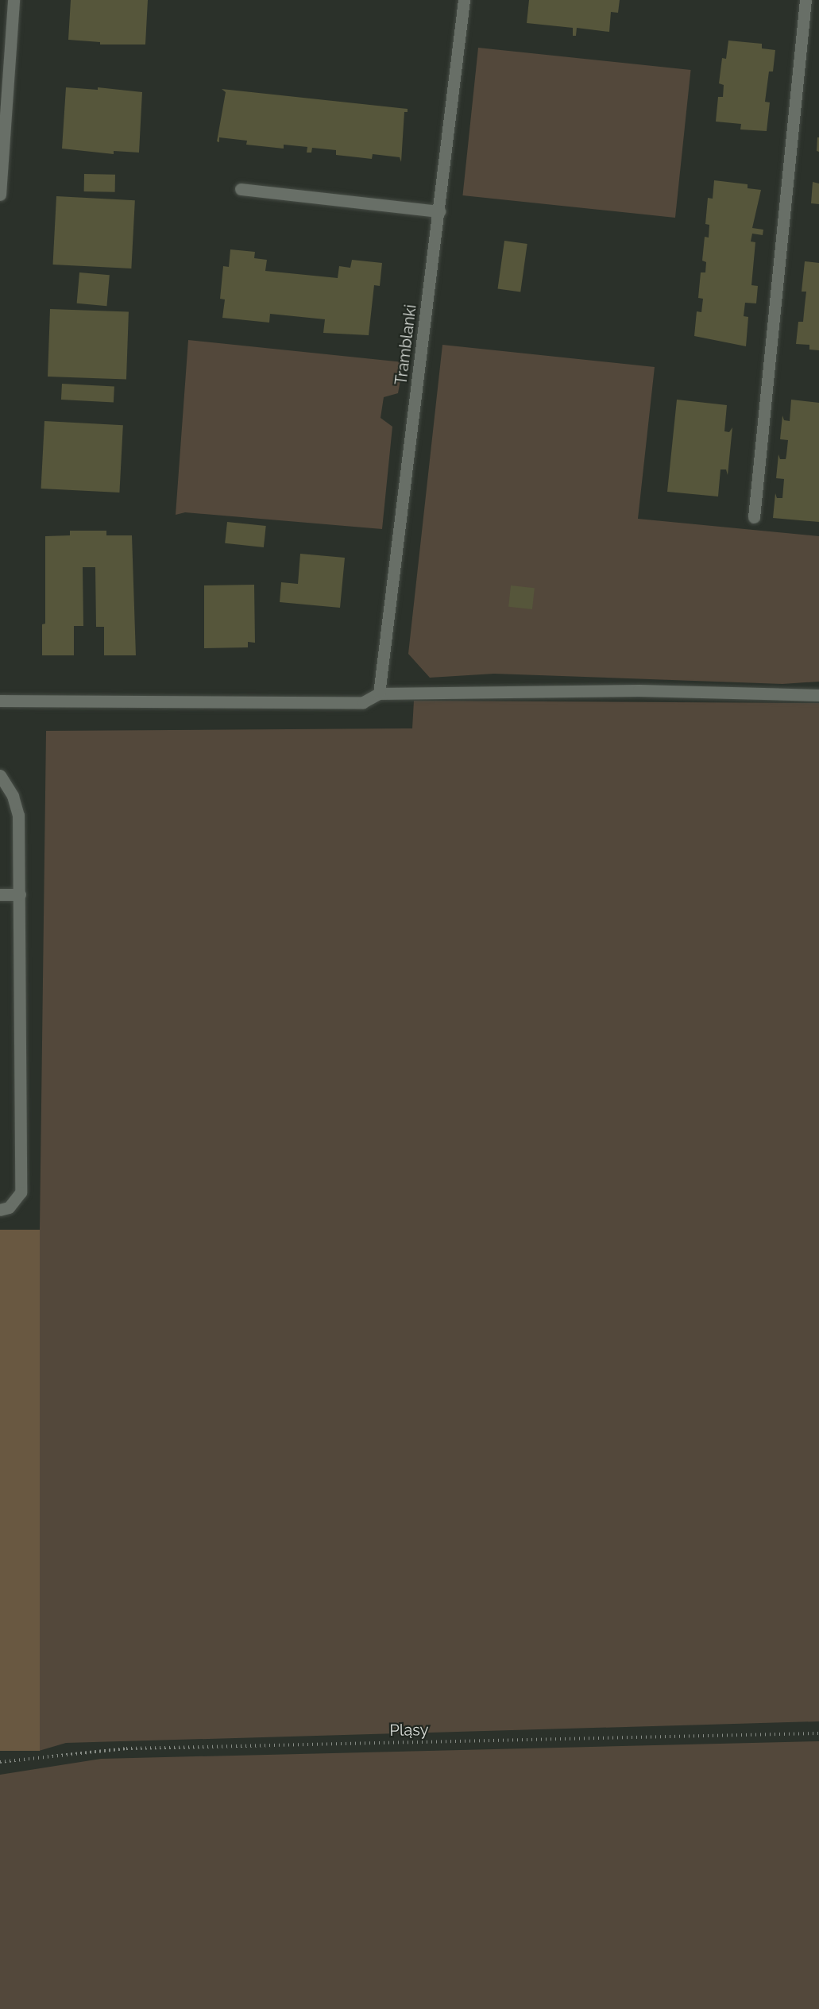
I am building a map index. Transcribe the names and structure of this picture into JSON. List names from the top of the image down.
{
  "streets": {
    "street": ["Tramblanki"],
    "path": ["Pląsy"]
  }
}
